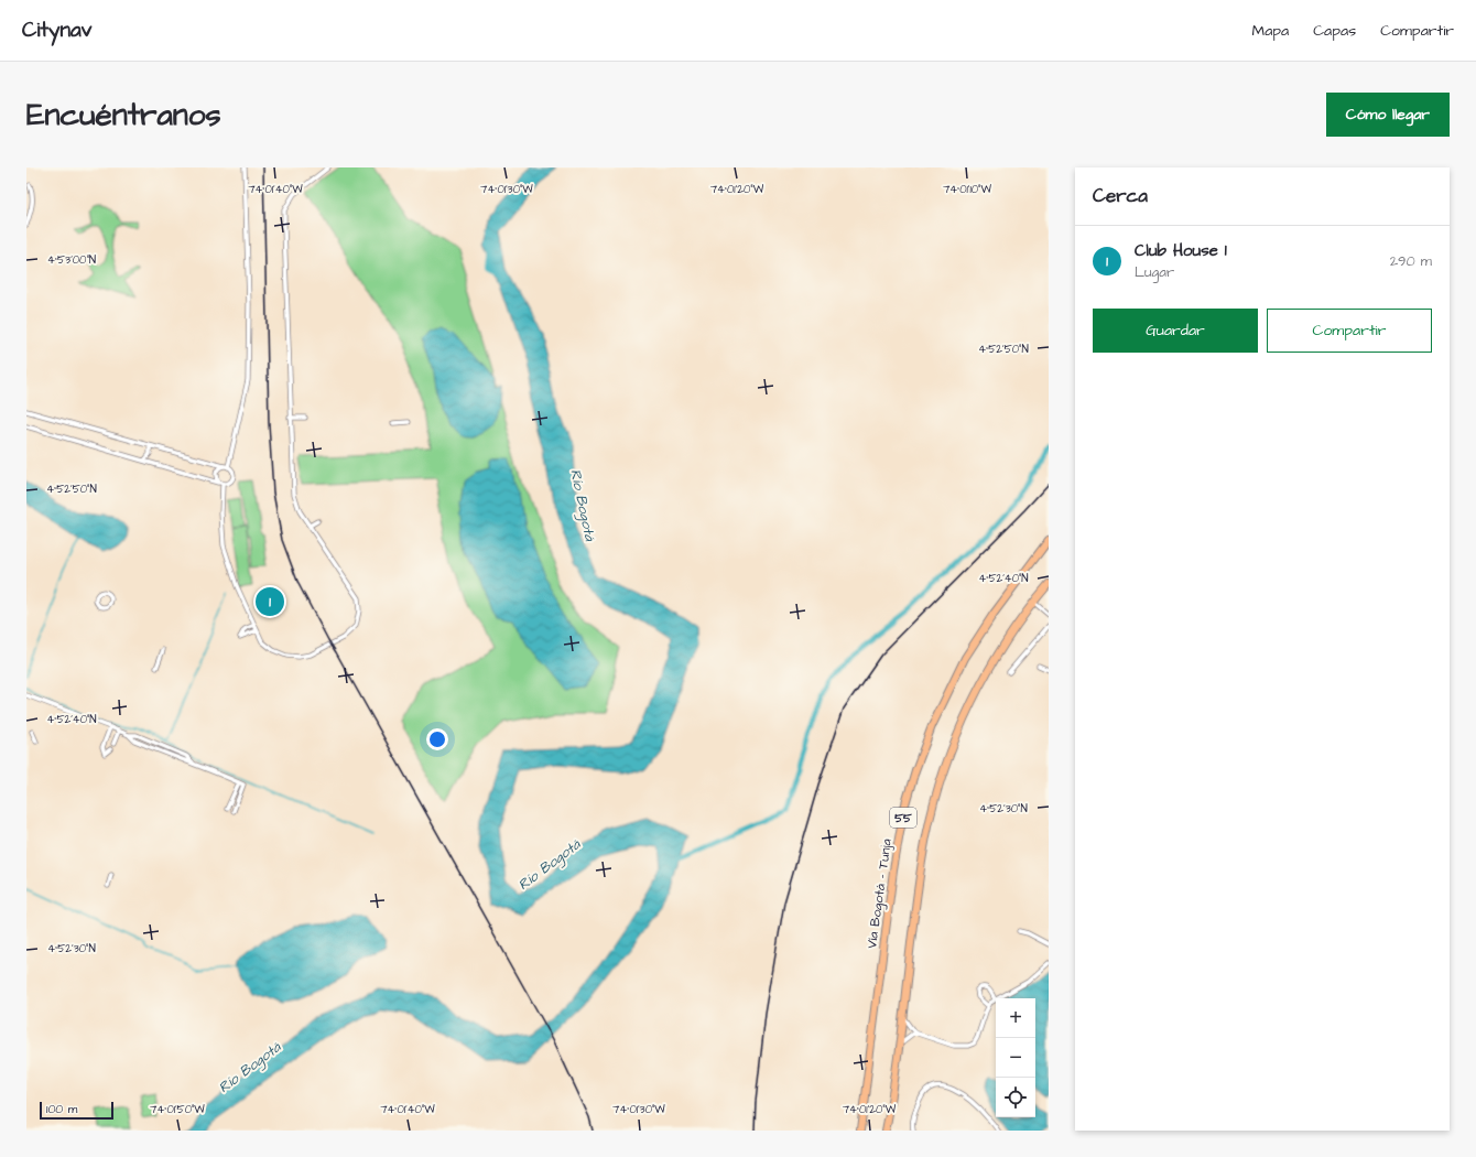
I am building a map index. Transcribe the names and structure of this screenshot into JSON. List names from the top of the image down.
{
  "streets": {
    "highway": ["55", "Vía Bogotá - Tunja"]
  },
  "water": ["Río Bogotá"],
  "scale_bar": "100 m",
  "page": {
    "header": "Citynav",
    "nav": ["Mapa", "Capas", "Compartir"],
    "buttons": [
      "Cómo llegar",
      ["Guardar", "Compartir"]
    ],
    "title": "Encuéntranos",
    "heading": "Cerca",
    "list": [
      {
        "mark": "1",
        "name": "Club House 1",
        "note": "Lugar",
        "value": "290 m"
      }
    ],
    "pins": "1",
    "map_buttons": ["+", "−"],
    "scale": "100 m"
  },
  "coordinates": [
    "74°01'40\"W",
    "74°01'30\"W",
    "74°01'20\"W",
    "74°01'10\"W",
    "4°53'00\"N",
    "4°52'50\"N",
    "4°52'40\"N",
    "4°52'30\"N",
    "74°01'50\"W"
  ]
}
